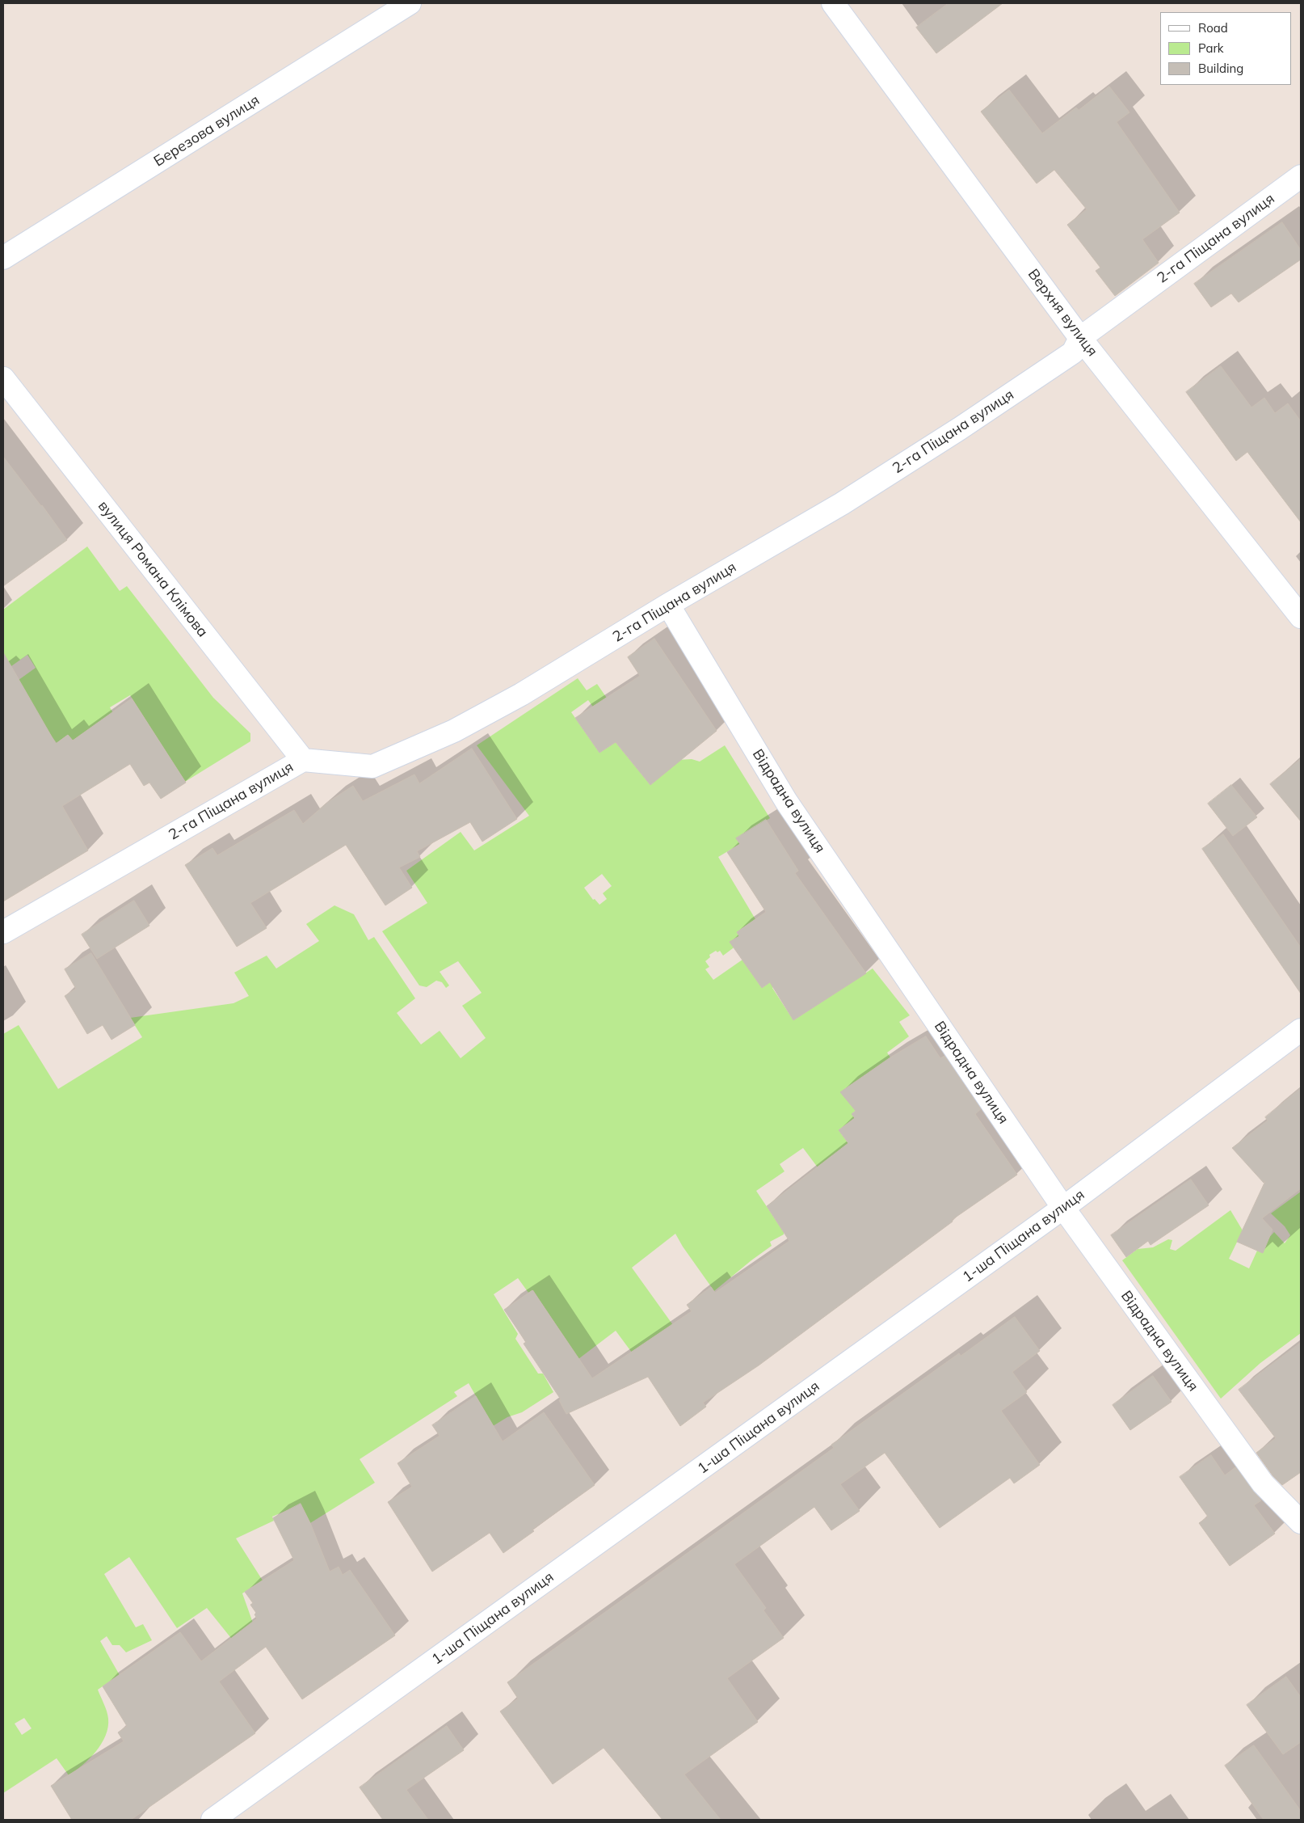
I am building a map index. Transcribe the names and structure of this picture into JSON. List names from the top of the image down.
{
  "streets": {
    "street": [
      "Березова вулиця",
      "2-га Піщана вулиця",
      "Верхня вулиця",
      "вулиця Романа Клімова",
      "Відрадна вулиця",
      "1-ша Піщана вулиця"
    ]
  },
  "crossings": [
    ["2-га Піщана вулиця", "Верхня вулиця"],
    ["2-га Піщана вулиця", "вулиця Романа Клімова"],
    ["2-га Піщана вулиця", "Відрадна вулиця"],
    ["Відрадна вулиця", "1-ша Піщана вулиця"]
  ],
  "legend": ["Road", "Park", "Building"]
}
